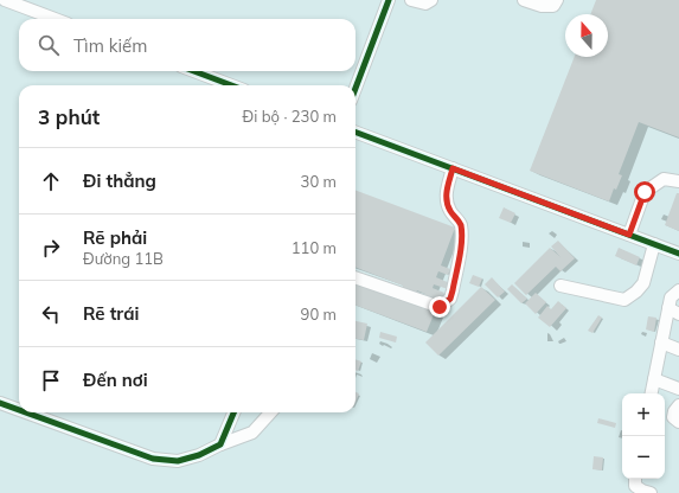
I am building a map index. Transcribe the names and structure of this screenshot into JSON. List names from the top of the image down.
{
  "north": "top",
  "page": {
    "search": "Tìm kiếm",
    "heading": ["3 phút", "Đi bộ · 230 m"],
    "list": [
      ["Đi thẳng", "30 m"],
      ["Rẽ phải", "Đường 11B", "110 m"],
      ["Rẽ trái", "90 m"],
      "Đến nơi"
    ],
    "map_buttons": ["+", "−"]
  }
}
